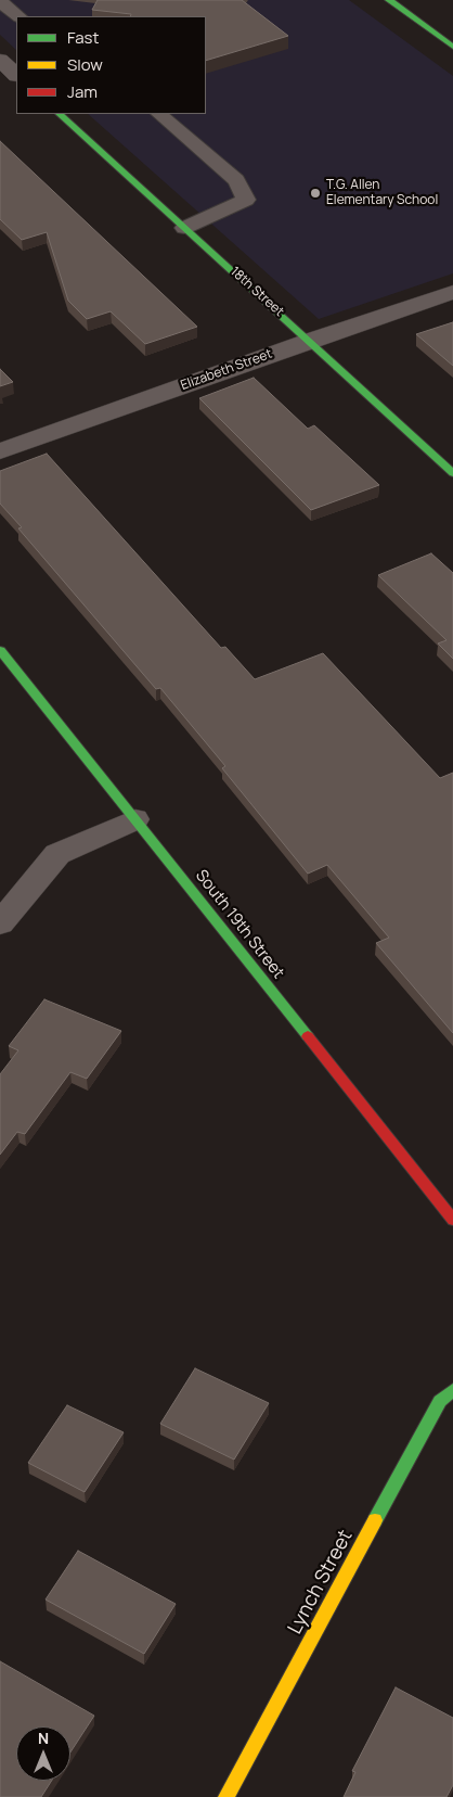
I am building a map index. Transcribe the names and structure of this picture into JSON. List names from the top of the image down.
{
  "streets": {
    "street": [
      "18th Street",
      "Elizabeth Street",
      "South 19th Street",
      "Lynch Street"
    ]
  },
  "crossings": [
    ["18th Street", "Elizabeth Street"]
  ],
  "places": ["T.G. Allen Elementary School"],
  "legend": ["Fast", "Slow", "Jam"],
  "north": "top"
}
